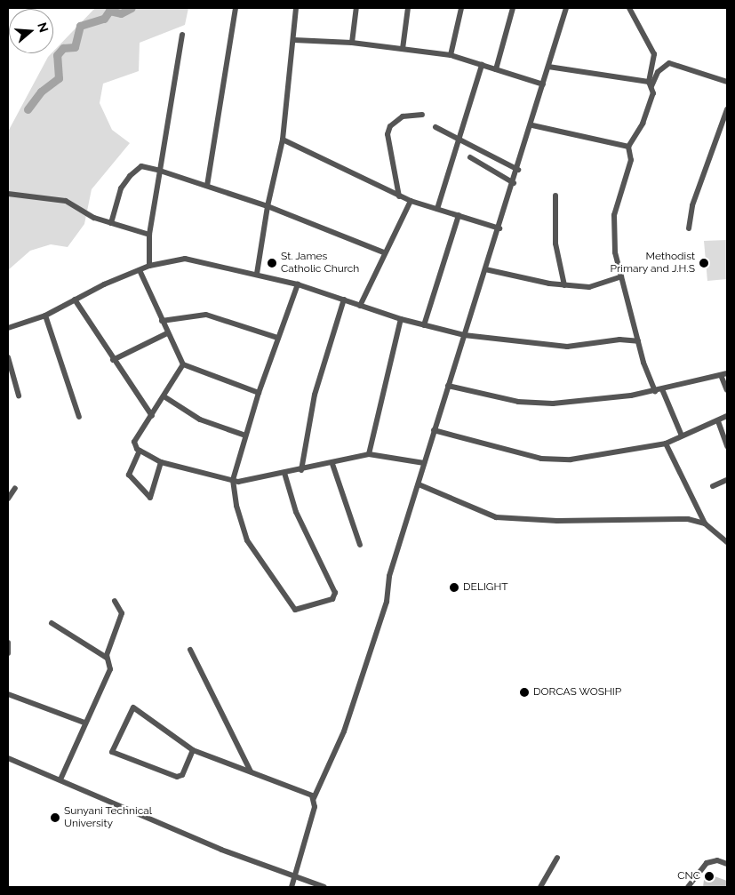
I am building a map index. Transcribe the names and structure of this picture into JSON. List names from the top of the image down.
{
  "places": [
    "St. James Catholic Church",
    "Methodist Primary and J.H.S",
    "DELIGHT",
    "DORCAS WOSHIP",
    "Sunyani Technical University",
    "CNC"
  ],
  "north": "right"
}
